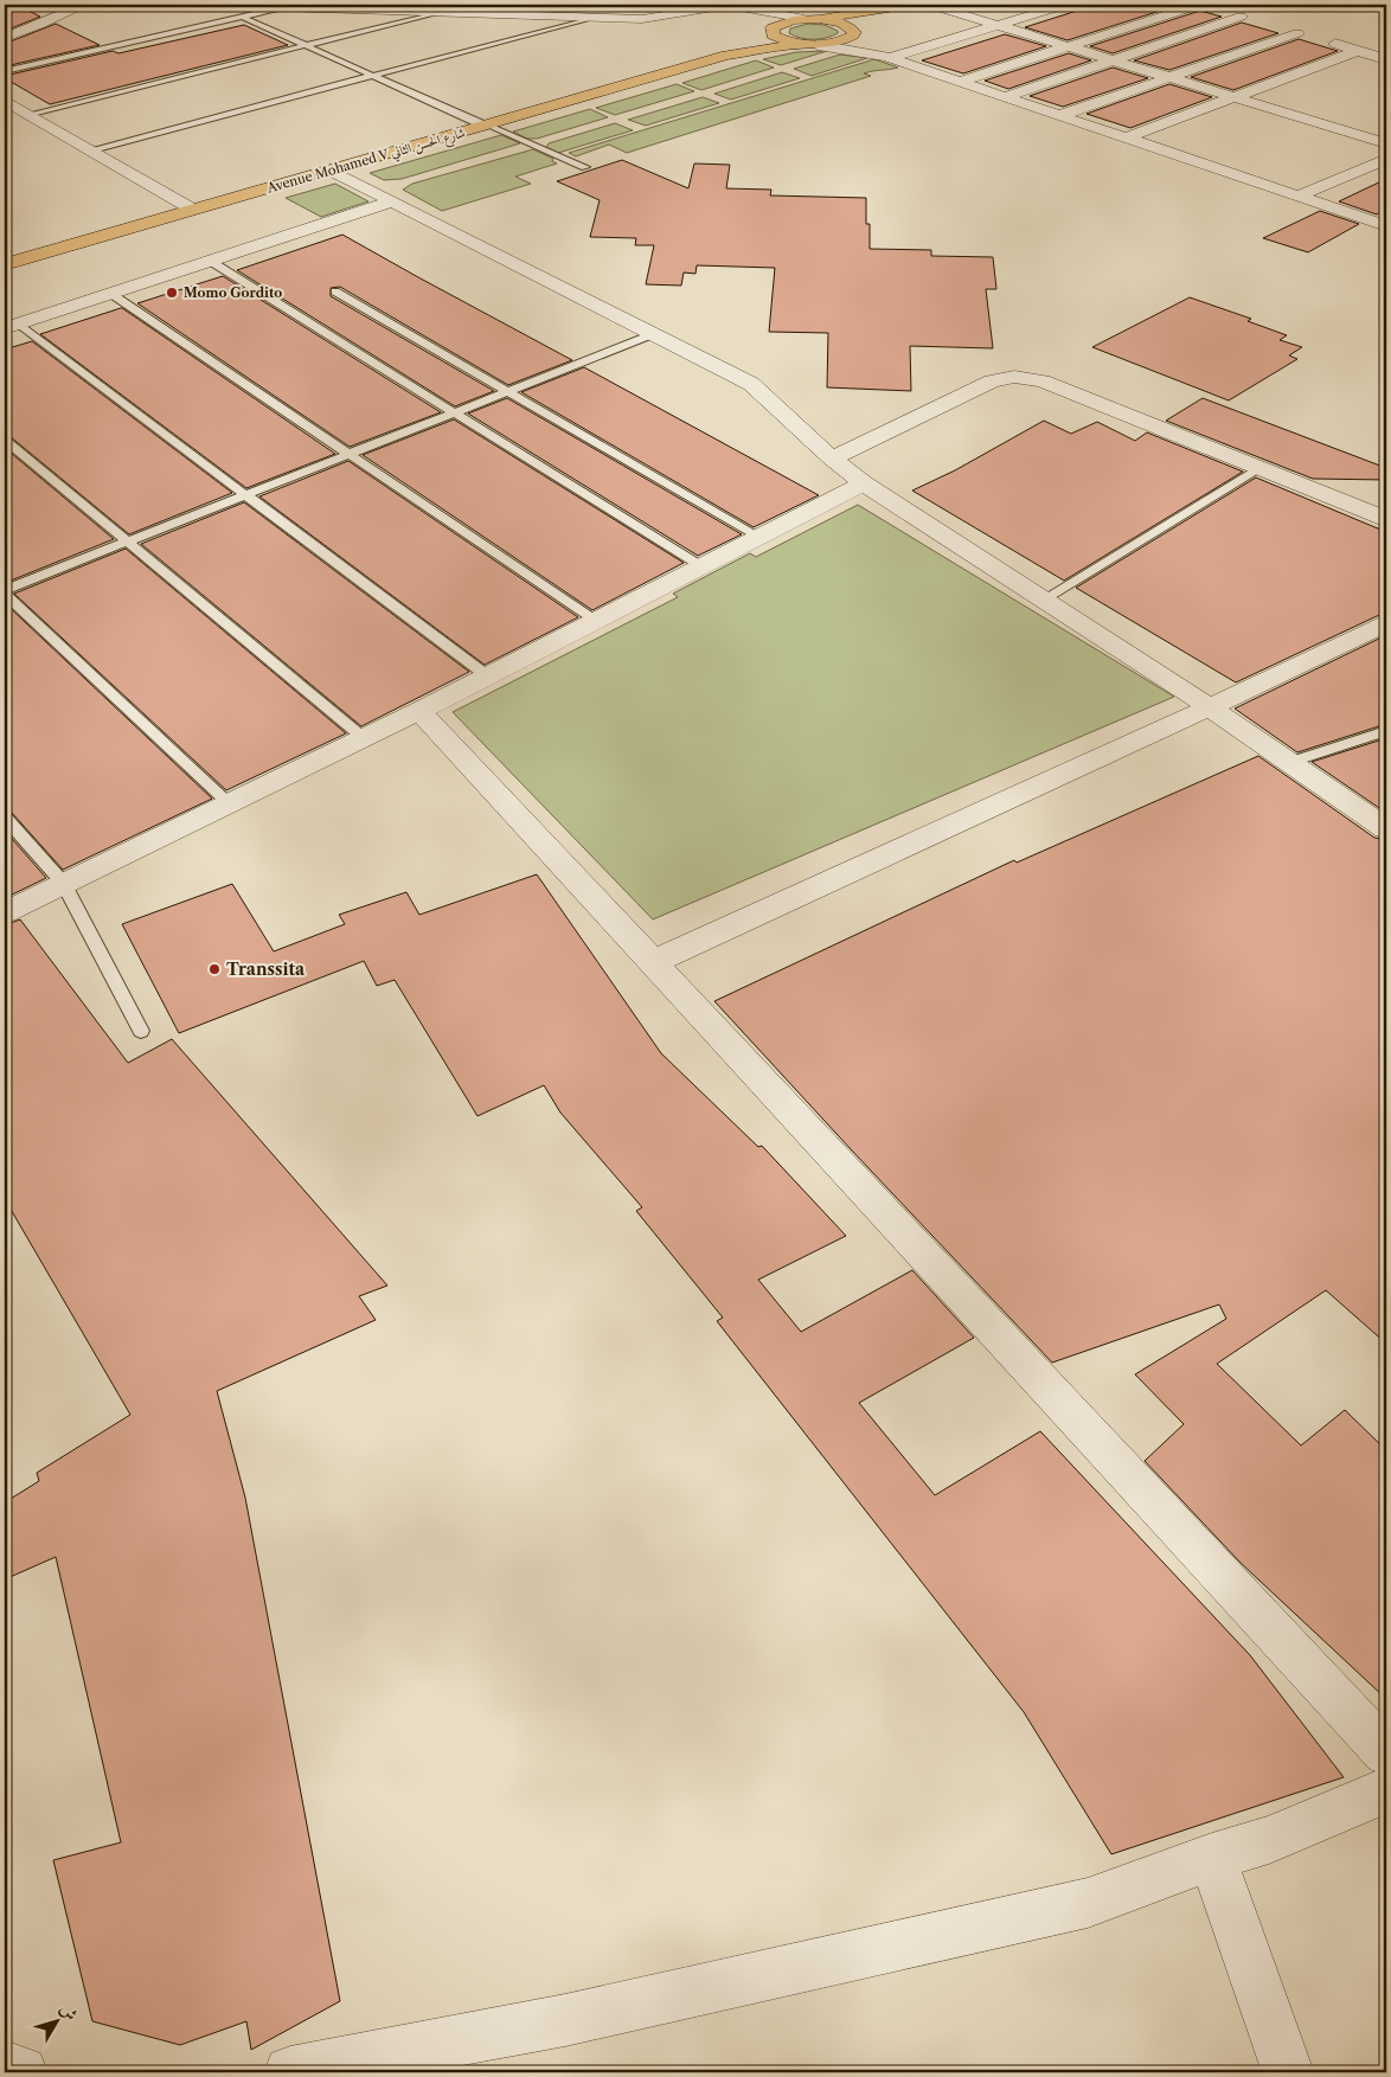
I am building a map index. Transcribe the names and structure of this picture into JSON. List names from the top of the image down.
{
  "streets": {
    "main road": ["Avenue Mohamed V شارع الحسن الثاني"]
  },
  "places": ["Momo Gordito", "Transsita"],
  "north": "top right"
}
